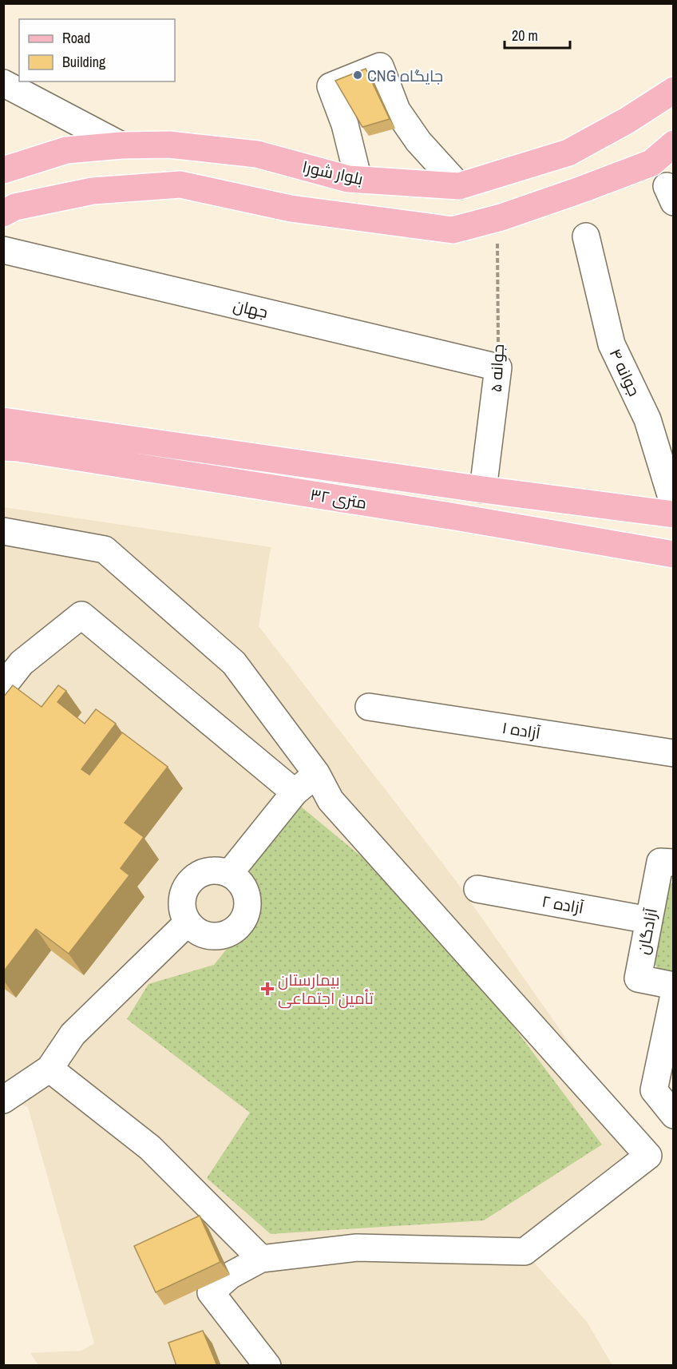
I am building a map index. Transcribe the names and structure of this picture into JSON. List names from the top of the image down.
{
  "streets": {
    "main road": ["بلوار شورا", "۳۲ متری"],
    "street": [
      "جهان",
      "جوانه ۵",
      "جوانه ۴",
      "آزاده ۱",
      "آزاده ۲",
      "آزادگان"
    ]
  },
  "crossings": [
    ["جهان", "جوانه ۵"],
    ["جوانه ۵", "۳۲ متری"],
    ["آزاده ۲", "آزادگان"]
  ],
  "places": {
    "other": ["CNG جایگاه"],
    "health": ["بیمارستان تأمین اجتماعی"]
  },
  "legend": ["Road", "Building"],
  "scale_bar": "20 m"
}
